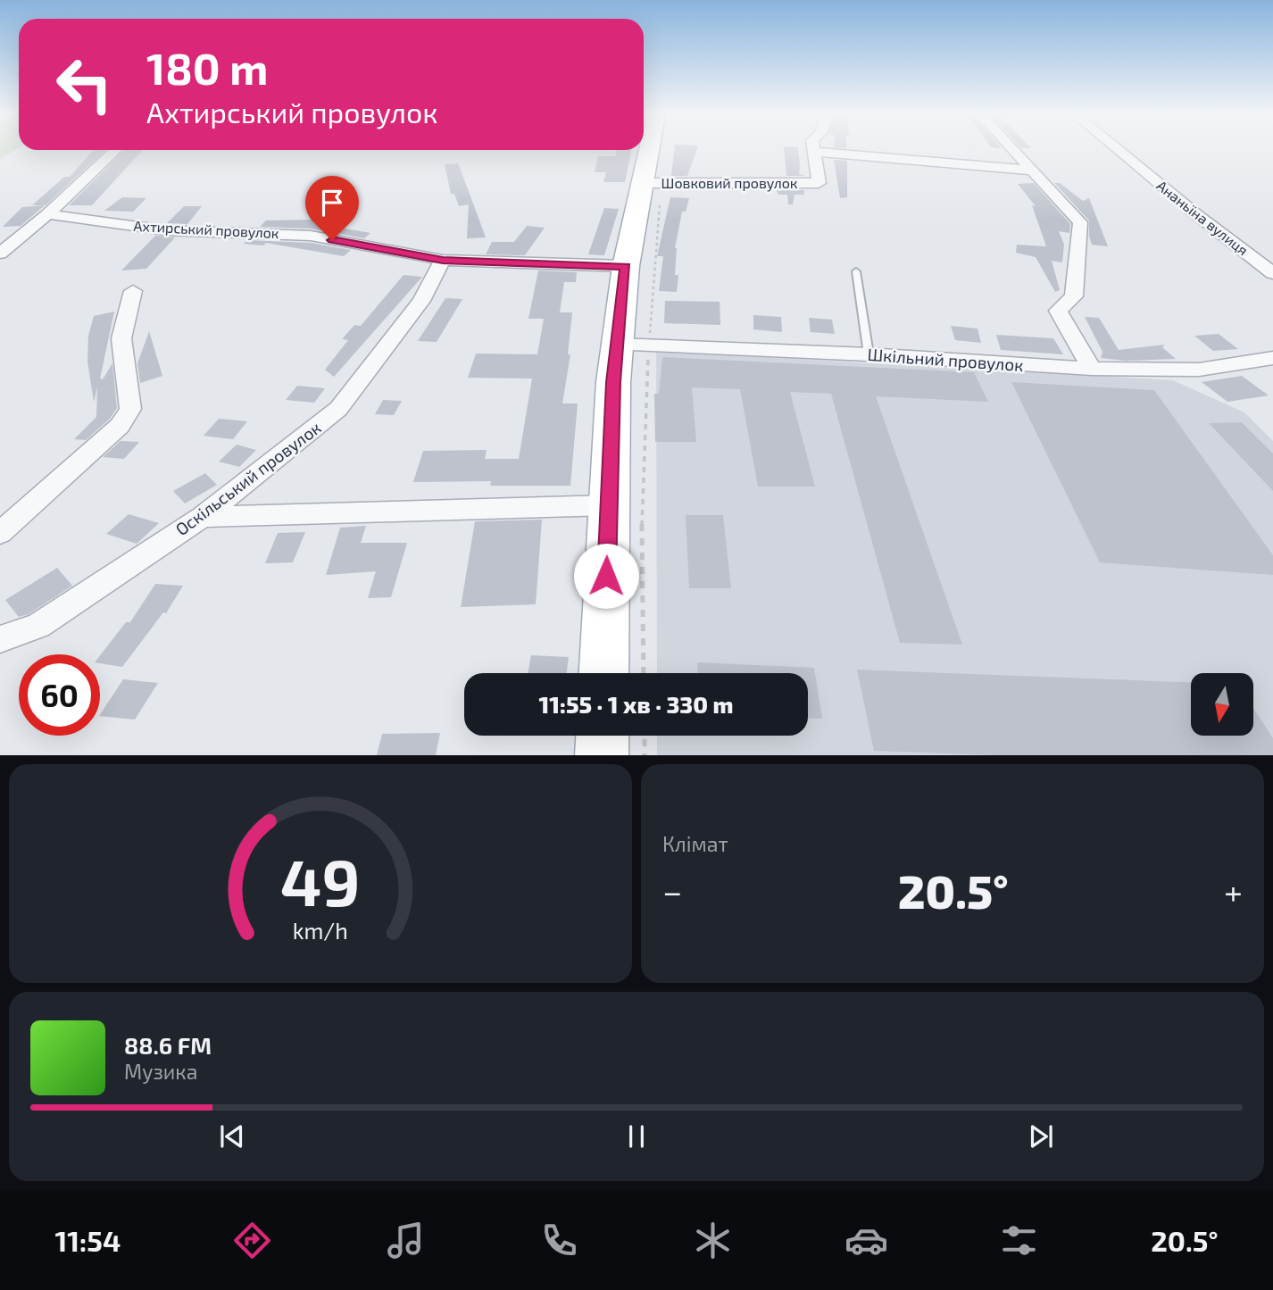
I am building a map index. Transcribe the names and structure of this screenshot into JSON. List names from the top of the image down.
{
  "streets": {
    "street": [
      "Шовковий провулок",
      "Ананьїна вулиця",
      "Ахтирський провулок",
      "Шкільний провулок",
      "Оскільський провулок"
    ]
  },
  "crossings": [
    ["Ахтирський провулок", "Оскільський провулок"]
  ],
  "north": "bottom",
  "page": {
    "turn": ["180 m", "Ахтирський провулок"],
    "limit": "60",
    "trip": "11:55 · 1 хв · 330 m",
    "tile": "Клімат",
    "heat": ["−", "20.5°", "+"],
    "song": ["88.6 FM", "Музика"],
    "tabs": ["11:54", "20.5°"],
    "gauge": ["49", "km/h"]
  }
}
